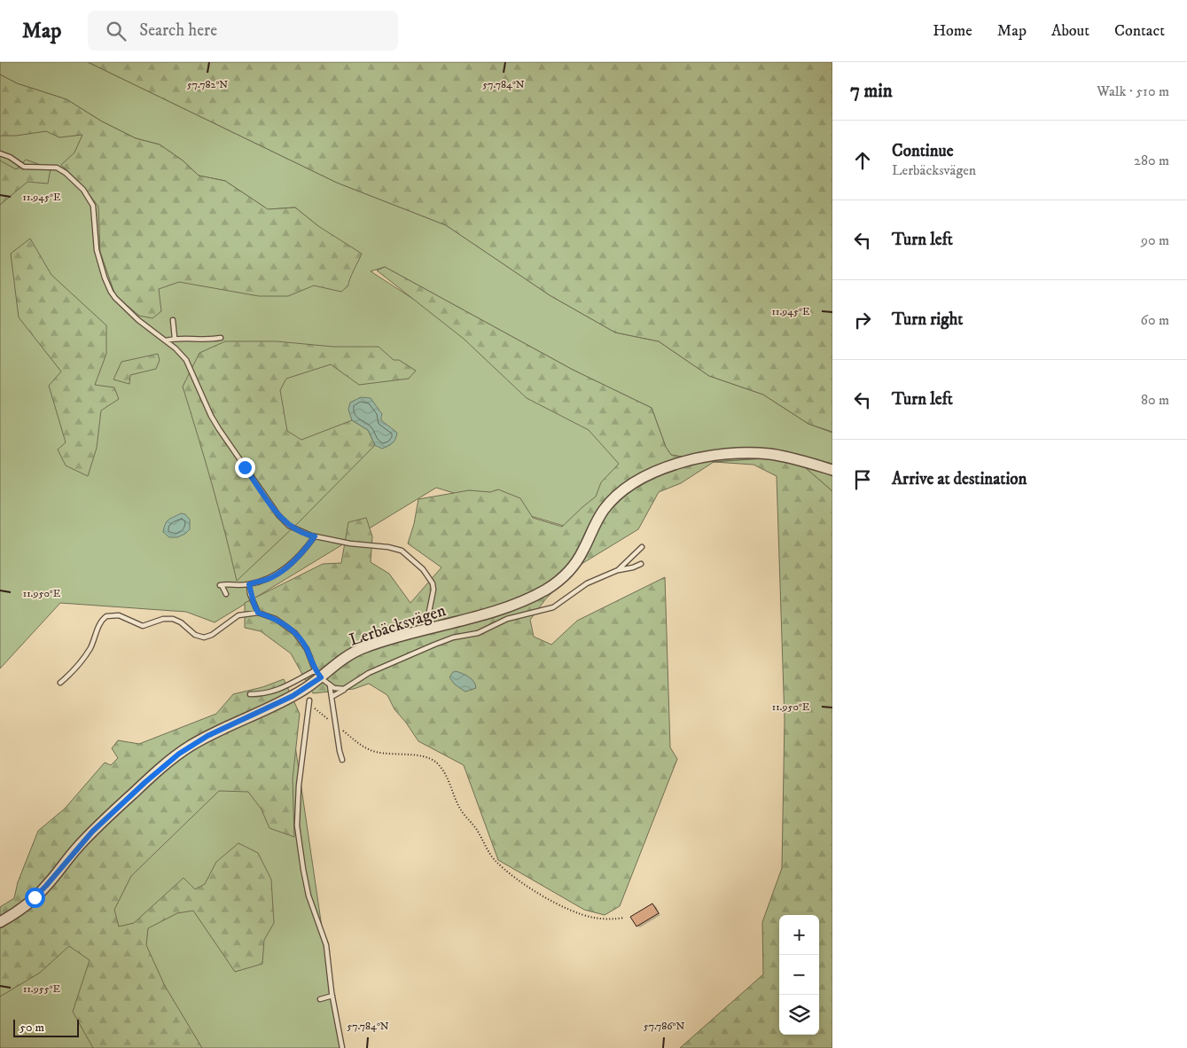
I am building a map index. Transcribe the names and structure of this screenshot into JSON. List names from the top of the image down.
{
  "streets": {
    "street": ["Lerbäcksvägen"]
  },
  "scale_bar": "50 m",
  "page": {
    "header": "Map",
    "search": "Search here",
    "nav": [
      "Home",
      "Map",
      "About",
      "Contact"
    ],
    "heading": ["7 min", "Walk · 510 m"],
    "list": [
      ["Continue", "Lerbäcksvägen", "280 m"],
      ["Turn left", "90 m"],
      ["Turn right", "60 m"],
      ["Turn left", "80 m"],
      "Arrive at destination"
    ],
    "map_buttons": ["+", "−"],
    "scale": "50 m"
  },
  "coordinates": [
    "57.782°N",
    "57.784°N",
    "11.945°E",
    "11.950°E",
    "11.955°E",
    "57.786°N"
  ]
}
